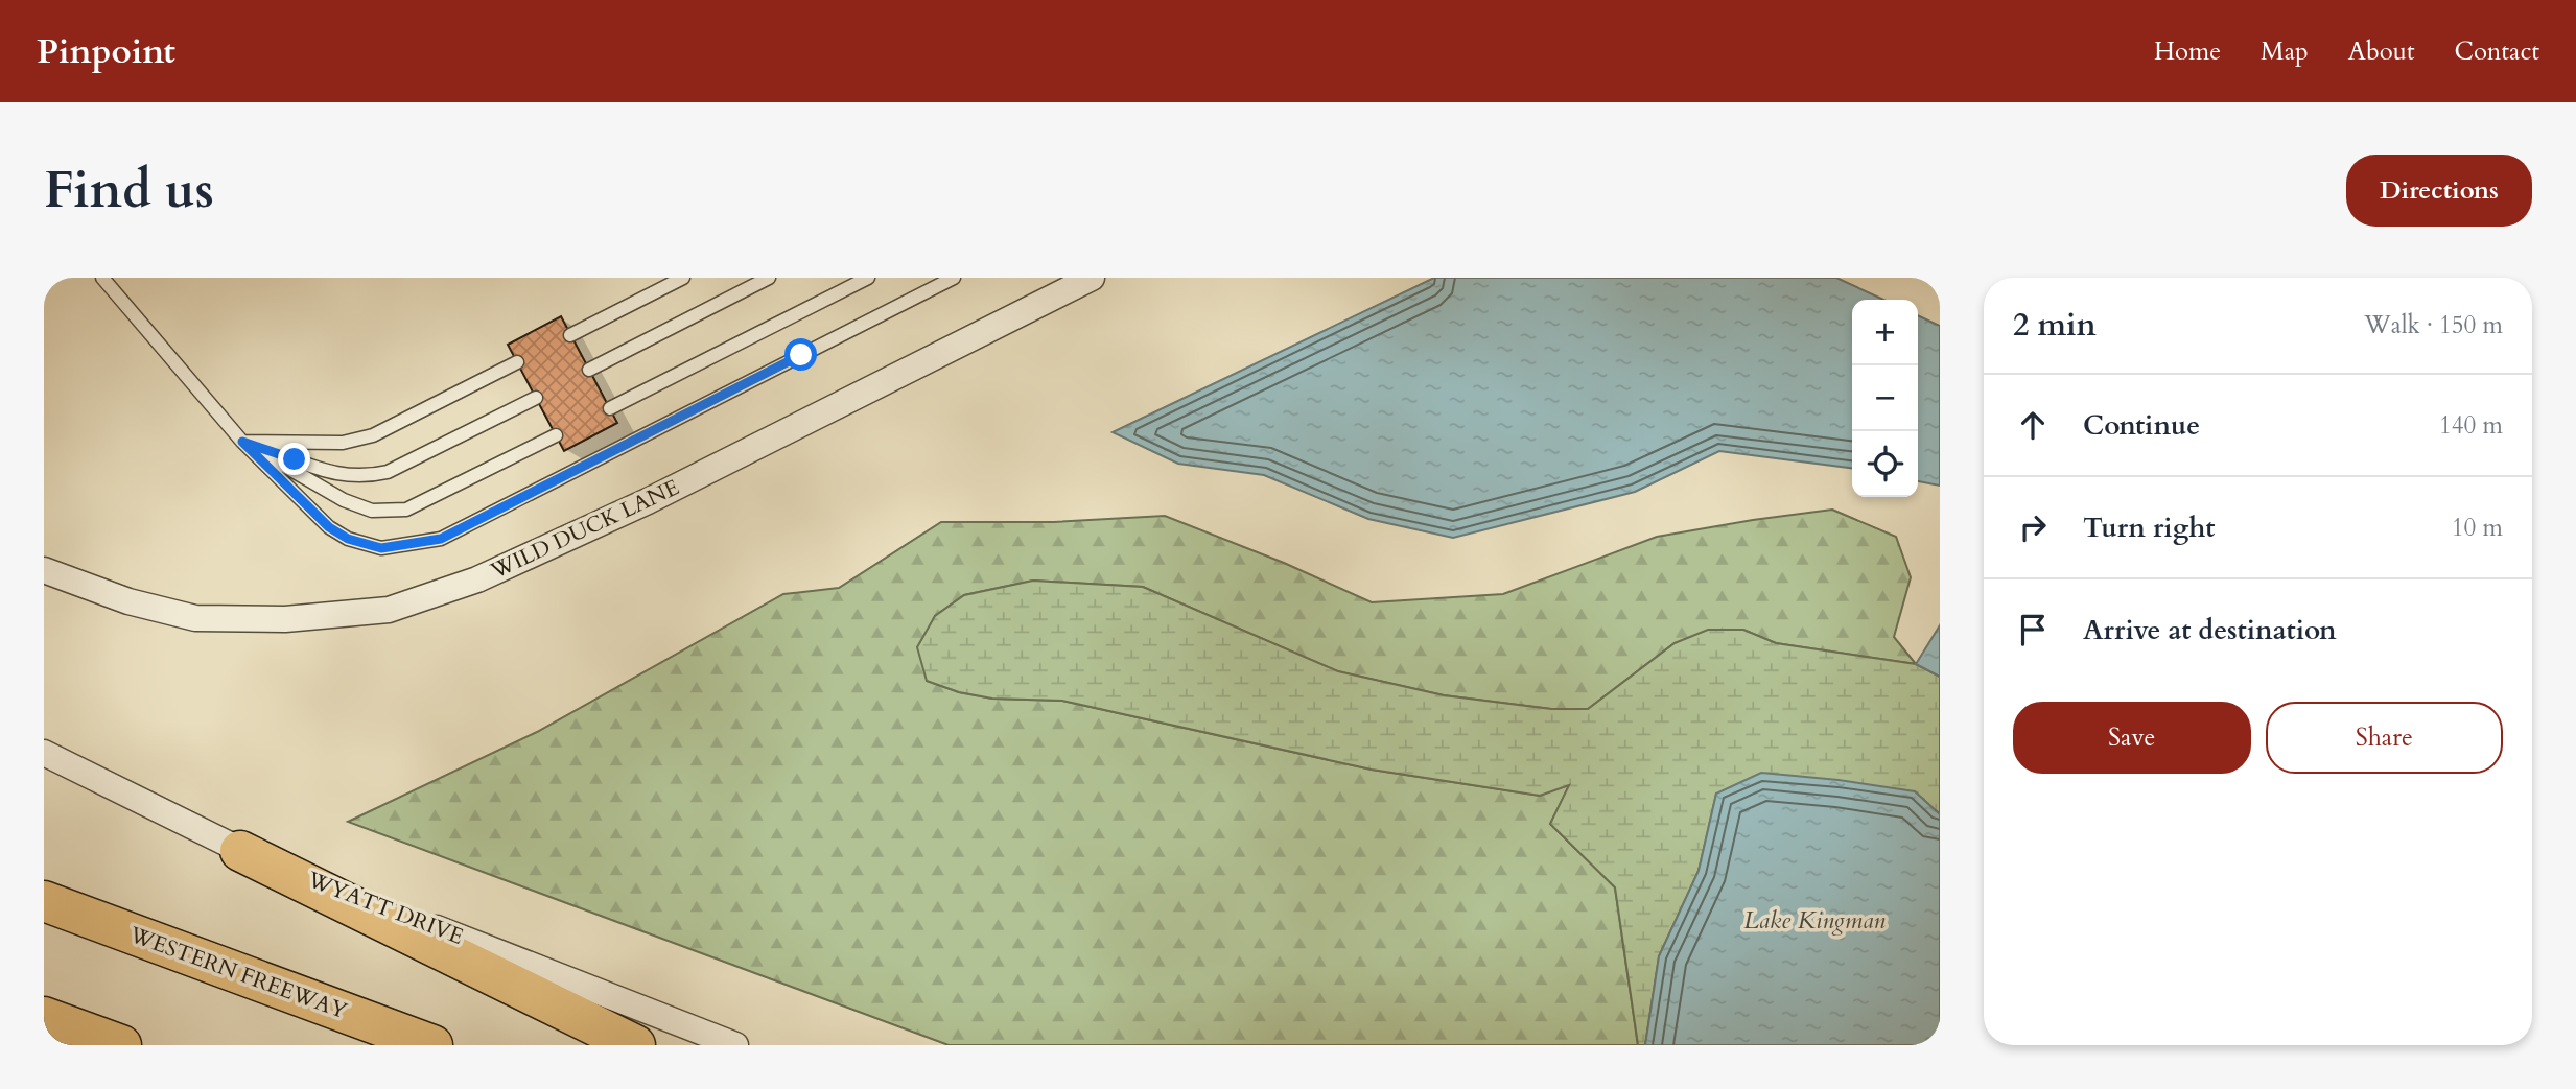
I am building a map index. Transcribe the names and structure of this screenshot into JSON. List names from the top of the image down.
{
  "streets": {
    "highway": ["WESTERN FREEWAY"],
    "street": ["WILD DUCK LANE", "WYATT DRIVE"]
  },
  "water": ["Lake Kingman"],
  "page": {
    "header": "Pinpoint",
    "nav": [
      "Home",
      "Map",
      "About",
      "Contact"
    ],
    "buttons": [
      "Directions",
      ["Save", "Share"]
    ],
    "title": "Find us",
    "heading": ["2 min", "Walk · 150 m"],
    "map_buttons": ["+", "−"],
    "list": [
      ["Continue", "140 m"],
      ["Turn right", "10 m"],
      "Arrive at destination"
    ]
  }
}
